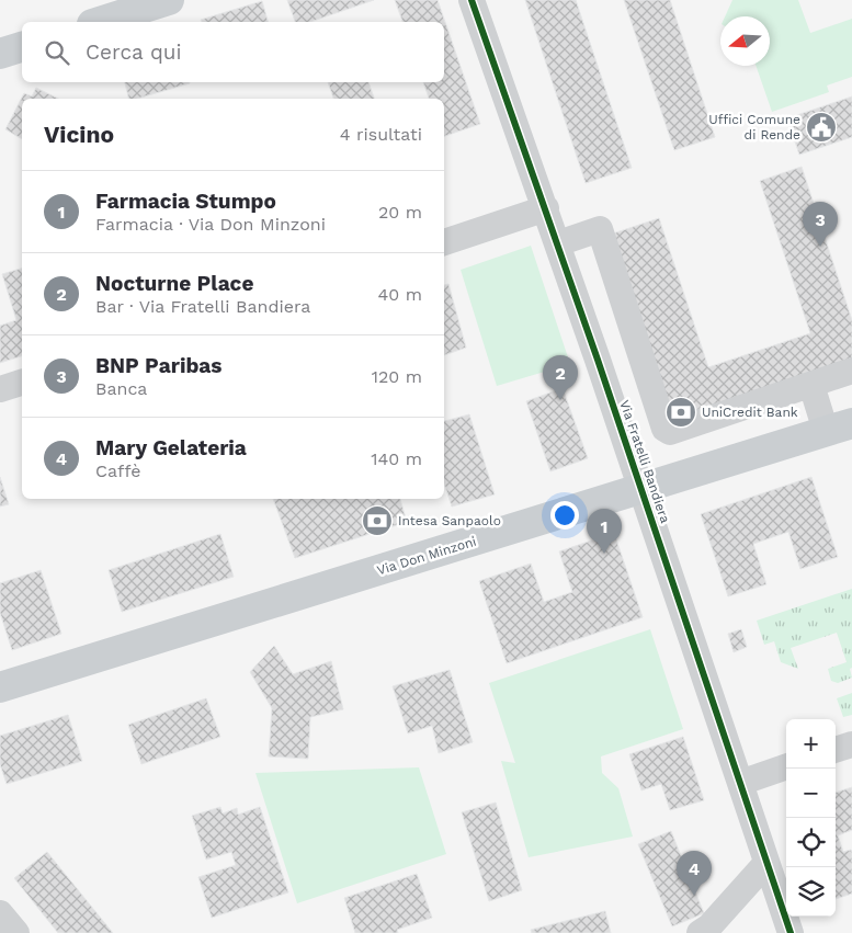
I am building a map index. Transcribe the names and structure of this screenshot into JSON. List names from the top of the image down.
{
  "streets": {
    "main road": ["Via Don Minzoni"],
    "street": ["Via Fratelli Bandiera"]
  },
  "crossings": [
    ["Via Fratelli Bandiera", "Via Don Minzoni"]
  ],
  "places": {
    "public building": ["Uffici Comune di Rende"],
    "bank": ["UniCredit Bank", "Intesa Sanpaolo"]
  },
  "north": "left",
  "page": {
    "search": "Cerca qui",
    "heading": ["Vicino", "4 risultati"],
    "list": [
      {
        "mark": "1",
        "name": "Farmacia Stumpo",
        "note": "Farmacia · Via Don Minzoni",
        "value": "20 m"
      },
      {
        "mark": "2",
        "name": "Nocturne Place",
        "note": "Bar · Via Fratelli Bandiera",
        "value": "40 m"
      },
      {
        "mark": "3",
        "name": "BNP Paribas",
        "note": "Banca",
        "value": "120 m"
      },
      {
        "mark": "4",
        "name": "Mary Gelateria",
        "note": "Caffè",
        "value": "140 m"
      }
    ],
    "pins": [
      "3",
      "2",
      "1",
      "4"
    ],
    "map_buttons": ["+", "−"]
  }
}
